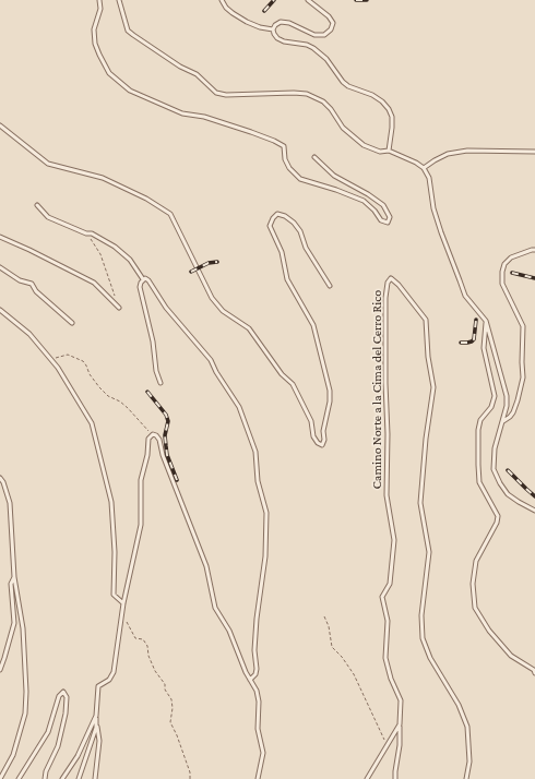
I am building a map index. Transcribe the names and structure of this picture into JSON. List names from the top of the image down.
{
  "streets": {
    "lane": ["Camino Norte a la Cima del Cerro Rico"]
  }
}
